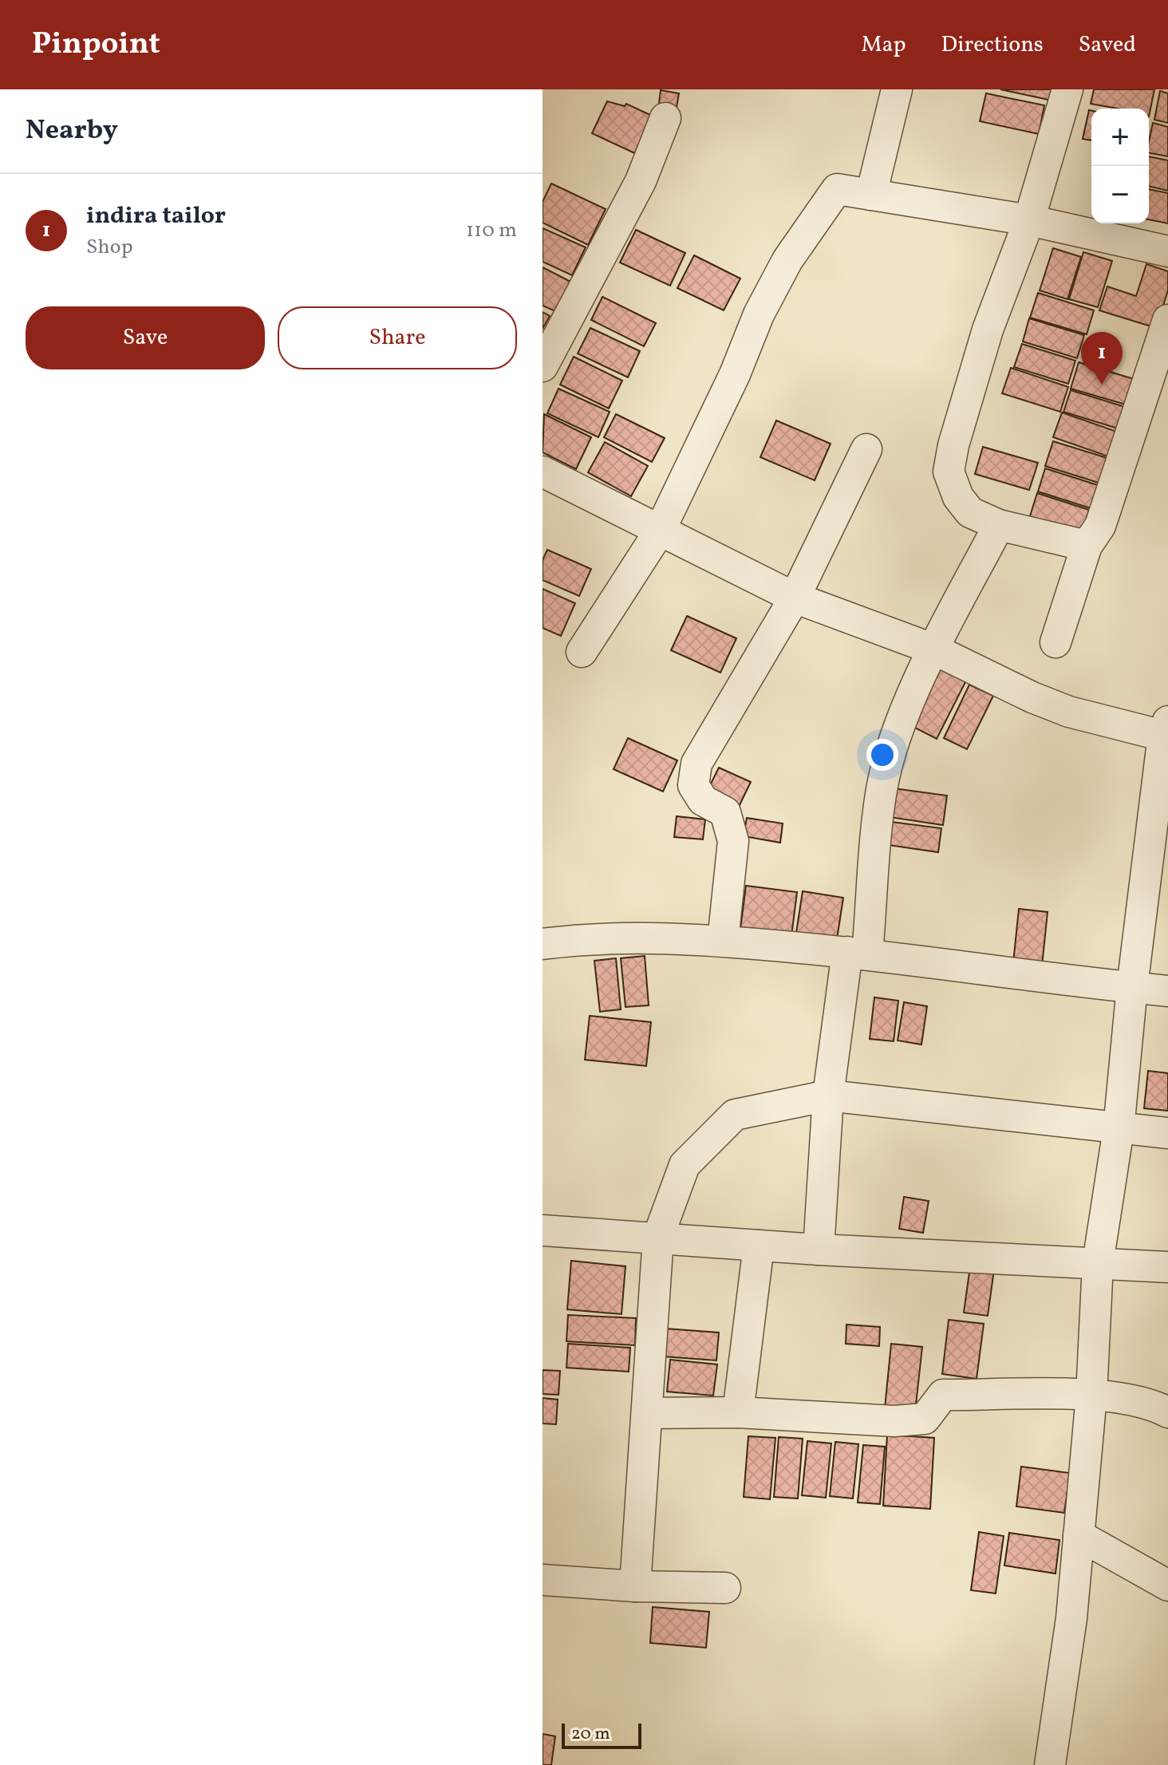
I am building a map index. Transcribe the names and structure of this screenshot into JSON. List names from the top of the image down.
{
  "scale_bar": "20 m",
  "page": {
    "header": "Pinpoint",
    "nav": ["Map", "Directions", "Saved"],
    "heading": "Nearby",
    "map_buttons": ["+", "−"],
    "list": [
      {
        "mark": "1",
        "name": "indira tailor",
        "note": "Shop",
        "value": "110 m"
      }
    ],
    "buttons": ["Save", "Share"],
    "pins": "1",
    "scale": "20 m"
  }
}
